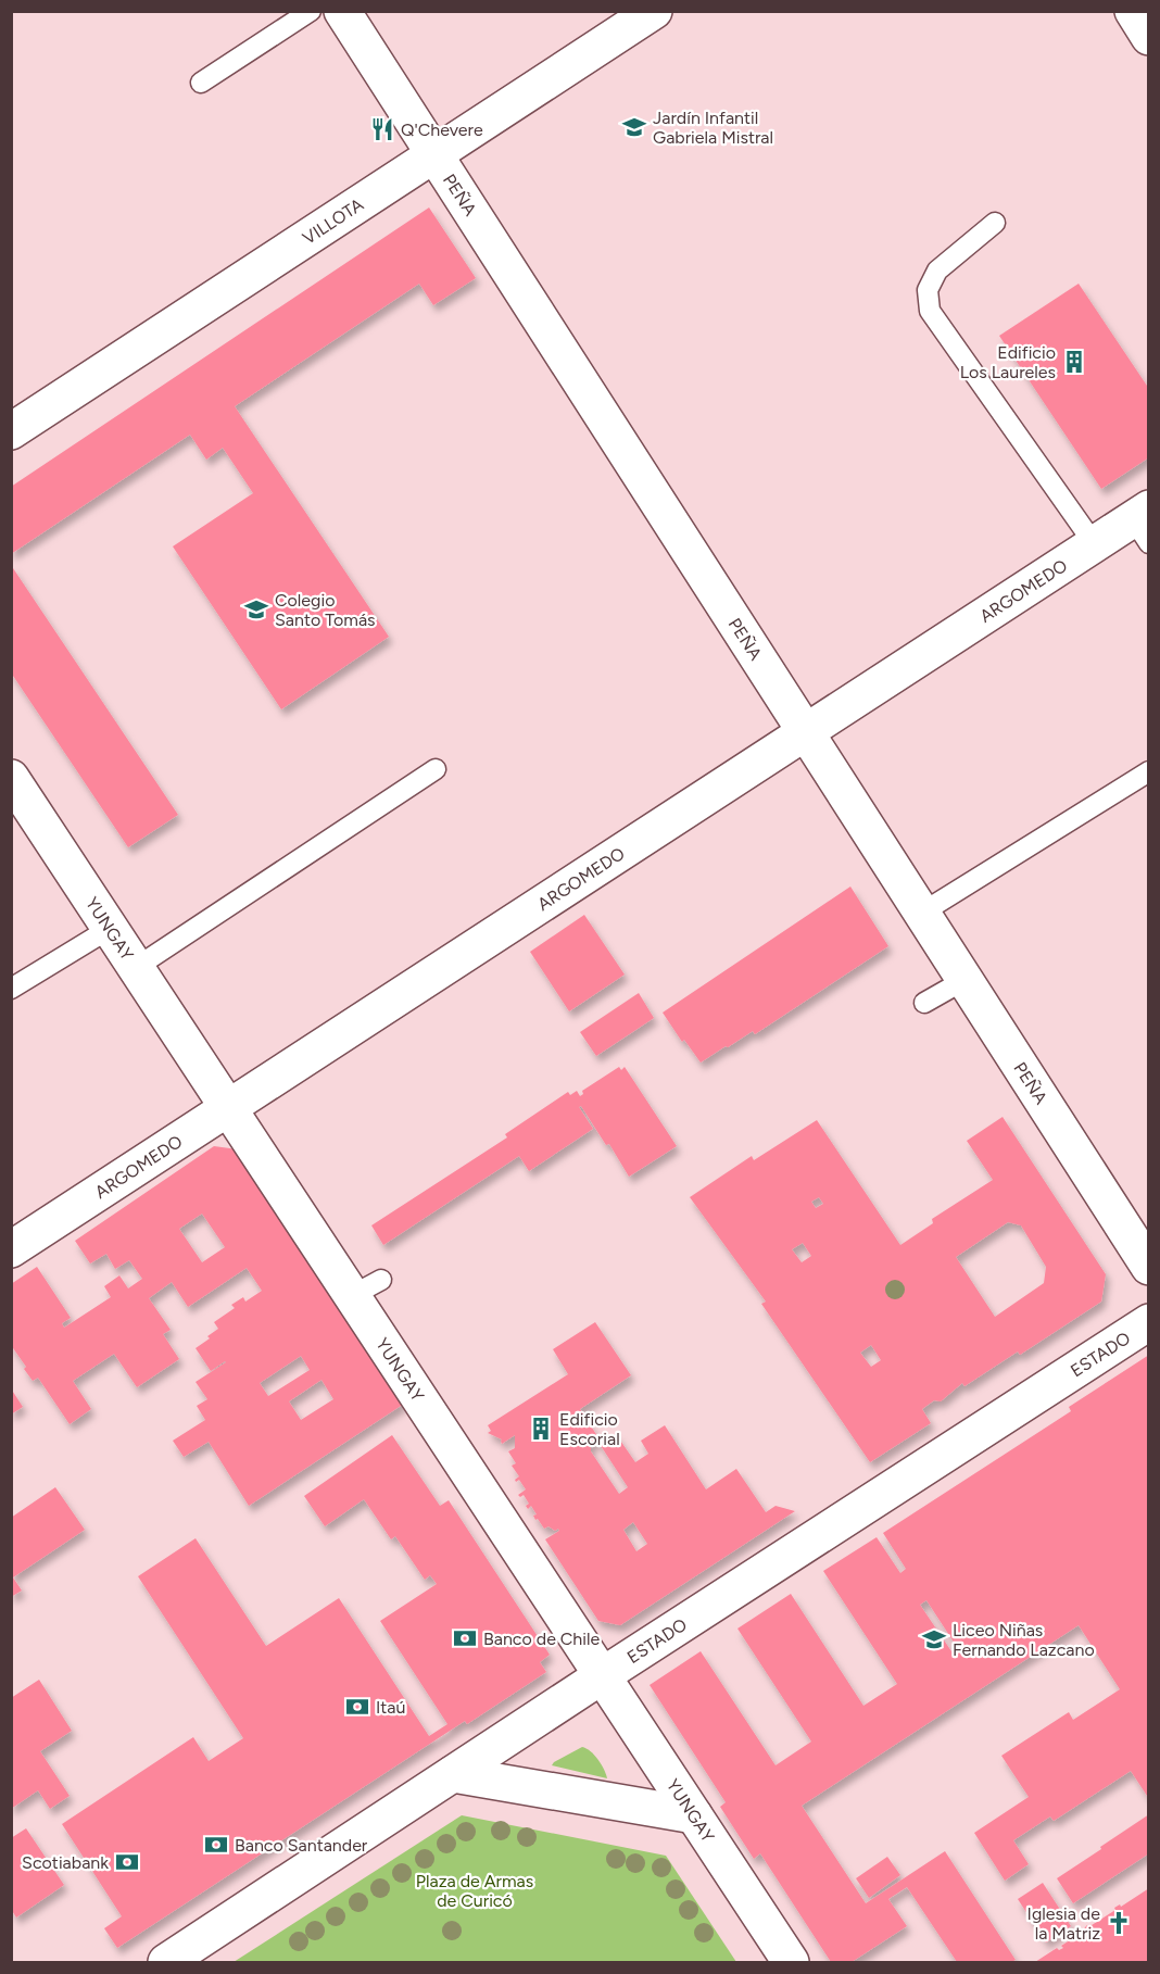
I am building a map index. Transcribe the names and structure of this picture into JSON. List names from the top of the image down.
{
  "streets": {
    "street": [
      "PEÑA",
      "VILLOTA",
      "ARGOMEDO",
      "YUNGAY",
      "ESTADO"
    ]
  },
  "crossings": [
    ["PEÑA", "VILLOTA"],
    ["PEÑA", "ARGOMEDO"],
    ["ARGOMEDO", "YUNGAY"],
    ["YUNGAY", "ESTADO"]
  ],
  "parks": ["Plaza de Armas de Curicó"],
  "places": {
    "school or university": ["Jardín Infantil Gabriela Mistral", "Colegio Santo Tomás", "Liceo Niñas Fernando Lazcano"],
    "restaurant": ["Q'Chevere"],
    "building": ["Edificio Los Laureles", "Edificio Escorial"],
    "bank": [
      "Banco de Chile",
      "Itaú",
      "Banco Santander",
      "Scotiabank"
    ],
    "church": ["Iglesia de la Matriz"]
  }
}
